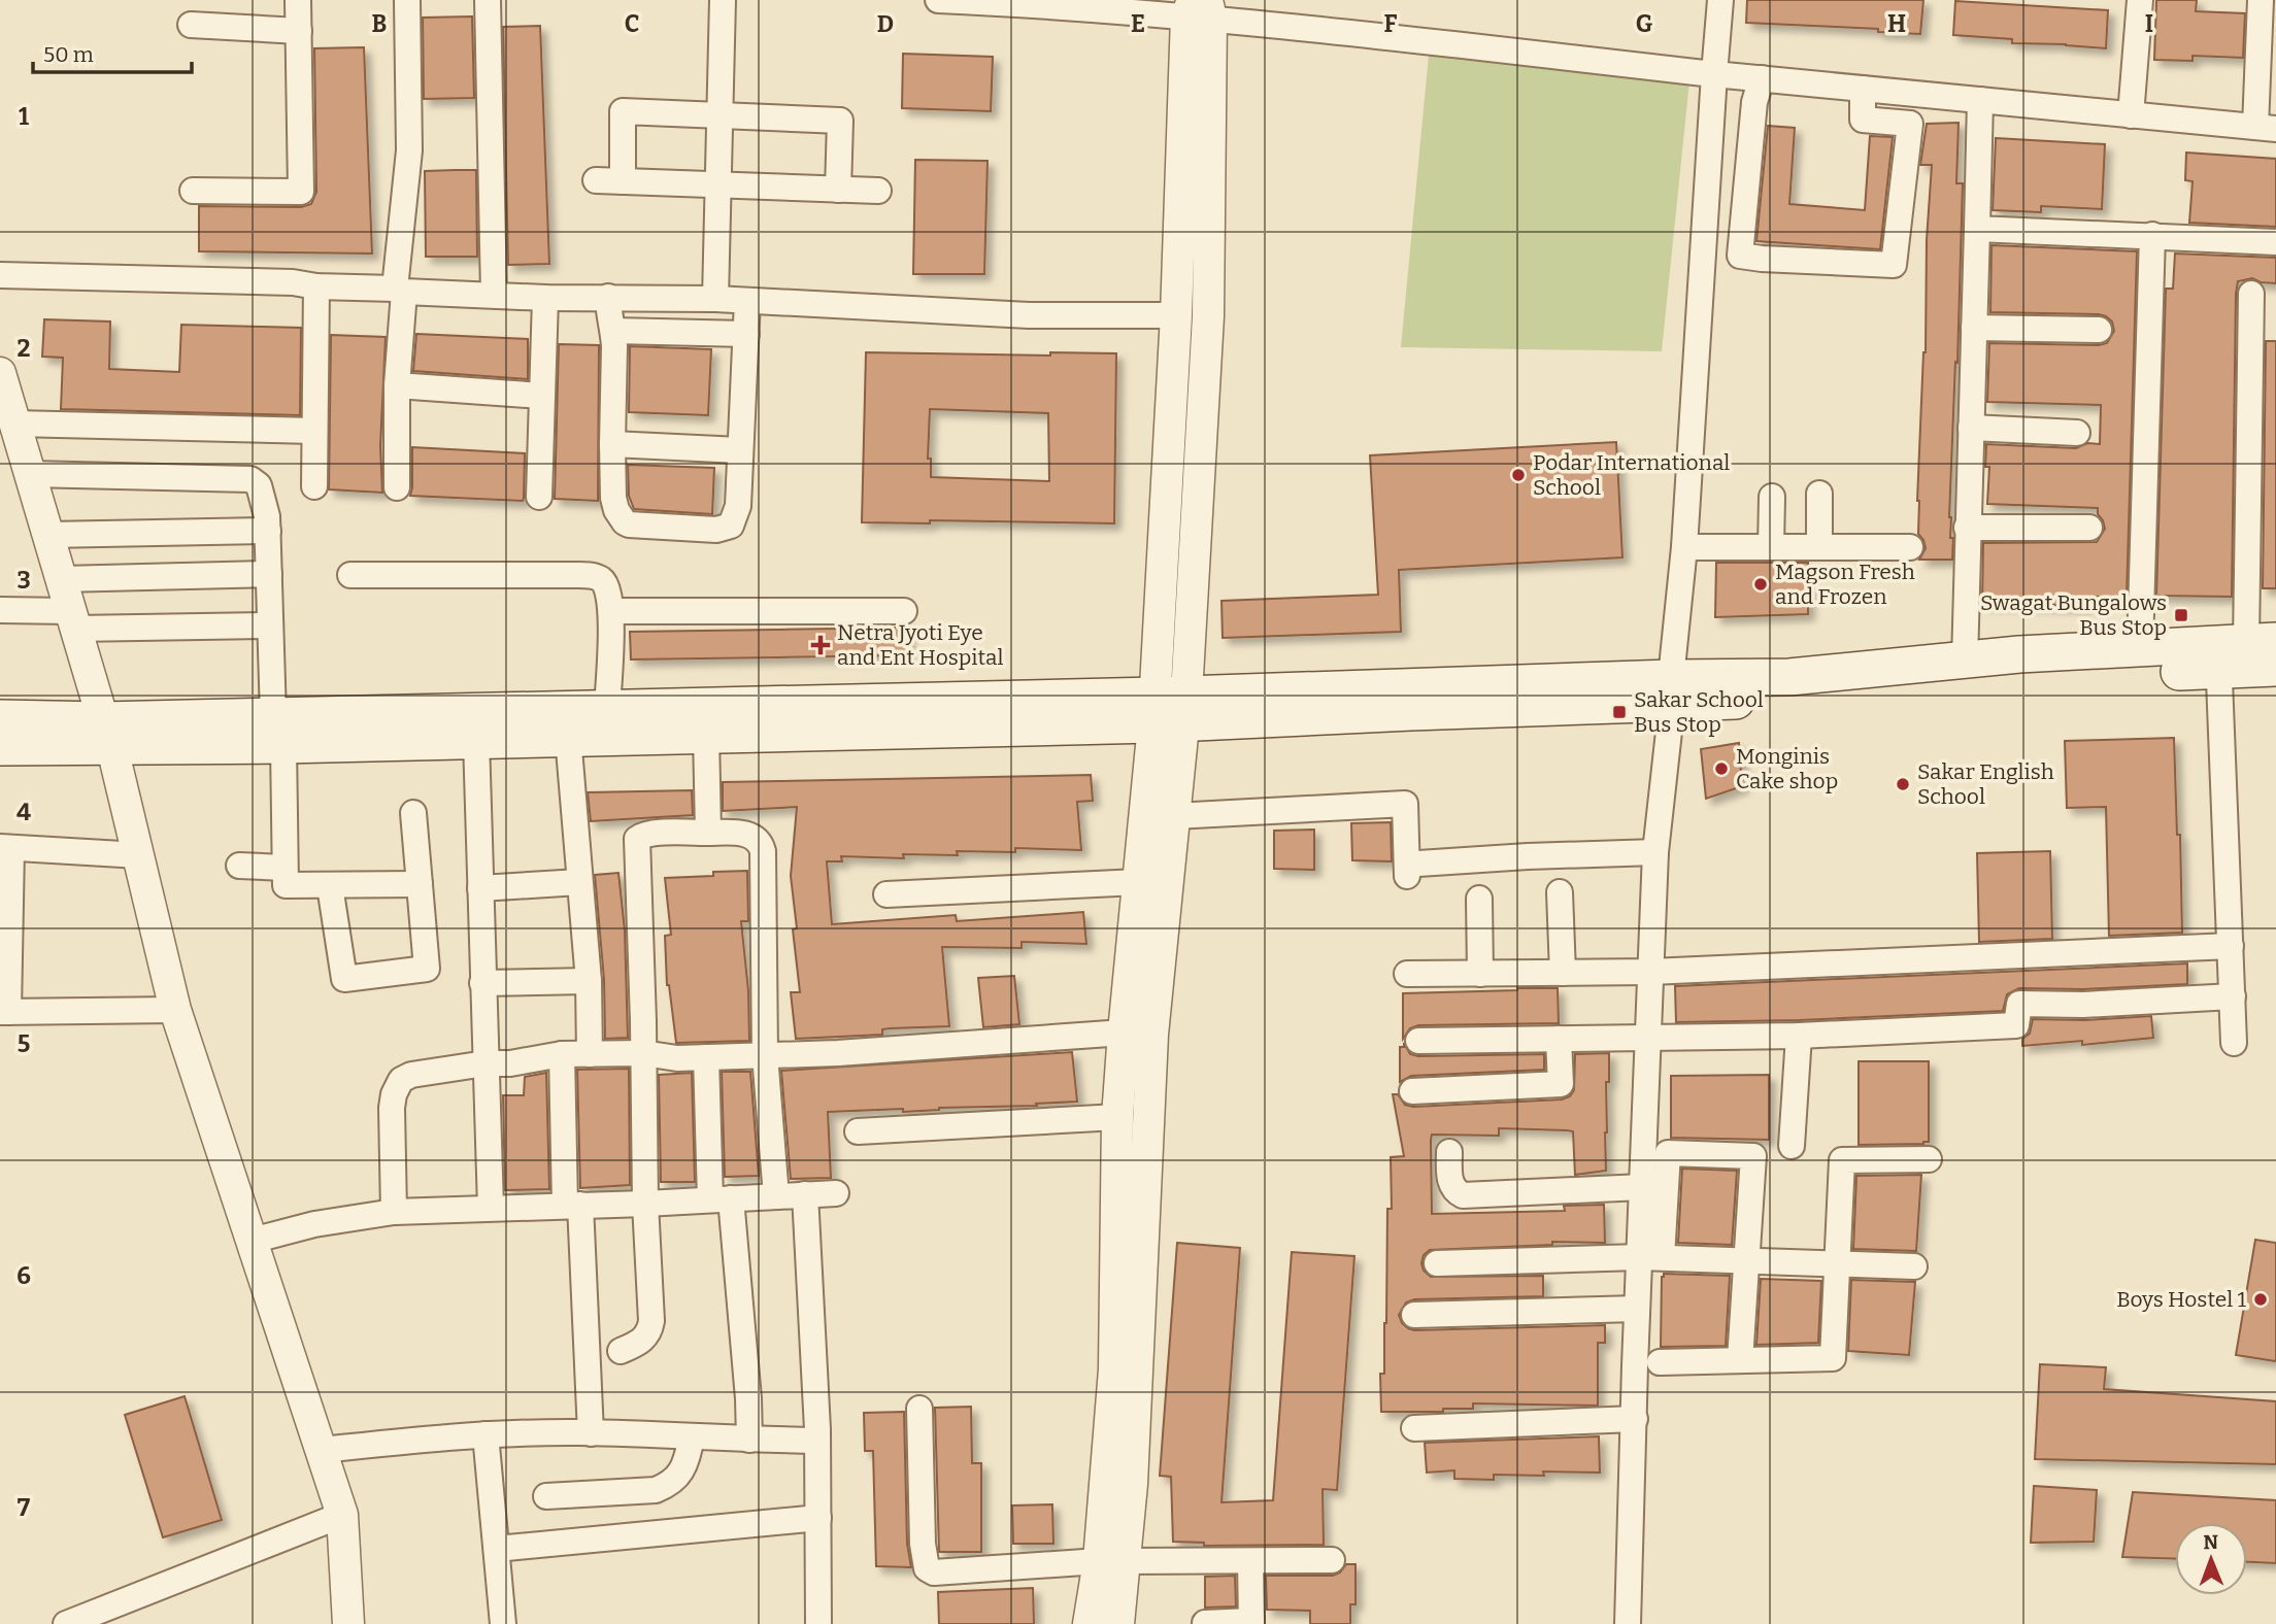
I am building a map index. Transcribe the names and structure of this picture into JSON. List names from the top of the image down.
{
  "places": {
    "other": [
      "Podar International School",
      "Magson Fresh and Frozen",
      "Monginis Cake shop",
      "Sakar English School",
      "Boys Hostel 1"
    ],
    "transit": ["Swagat Bungalows Bus Stop", "Sakar School Bus Stop"],
    "health": ["Netra Jyoti Eye and Ent Hospital"]
  },
  "scale_bar": "50 m",
  "north": "top",
  "grid": {
    "columns": [
      "B",
      "C",
      "D",
      "E",
      "F",
      "G",
      "H",
      "I"
    ],
    "rows": [
      "1",
      "2",
      "3",
      "4",
      "5",
      "6",
      "7"
    ]
  }
}
